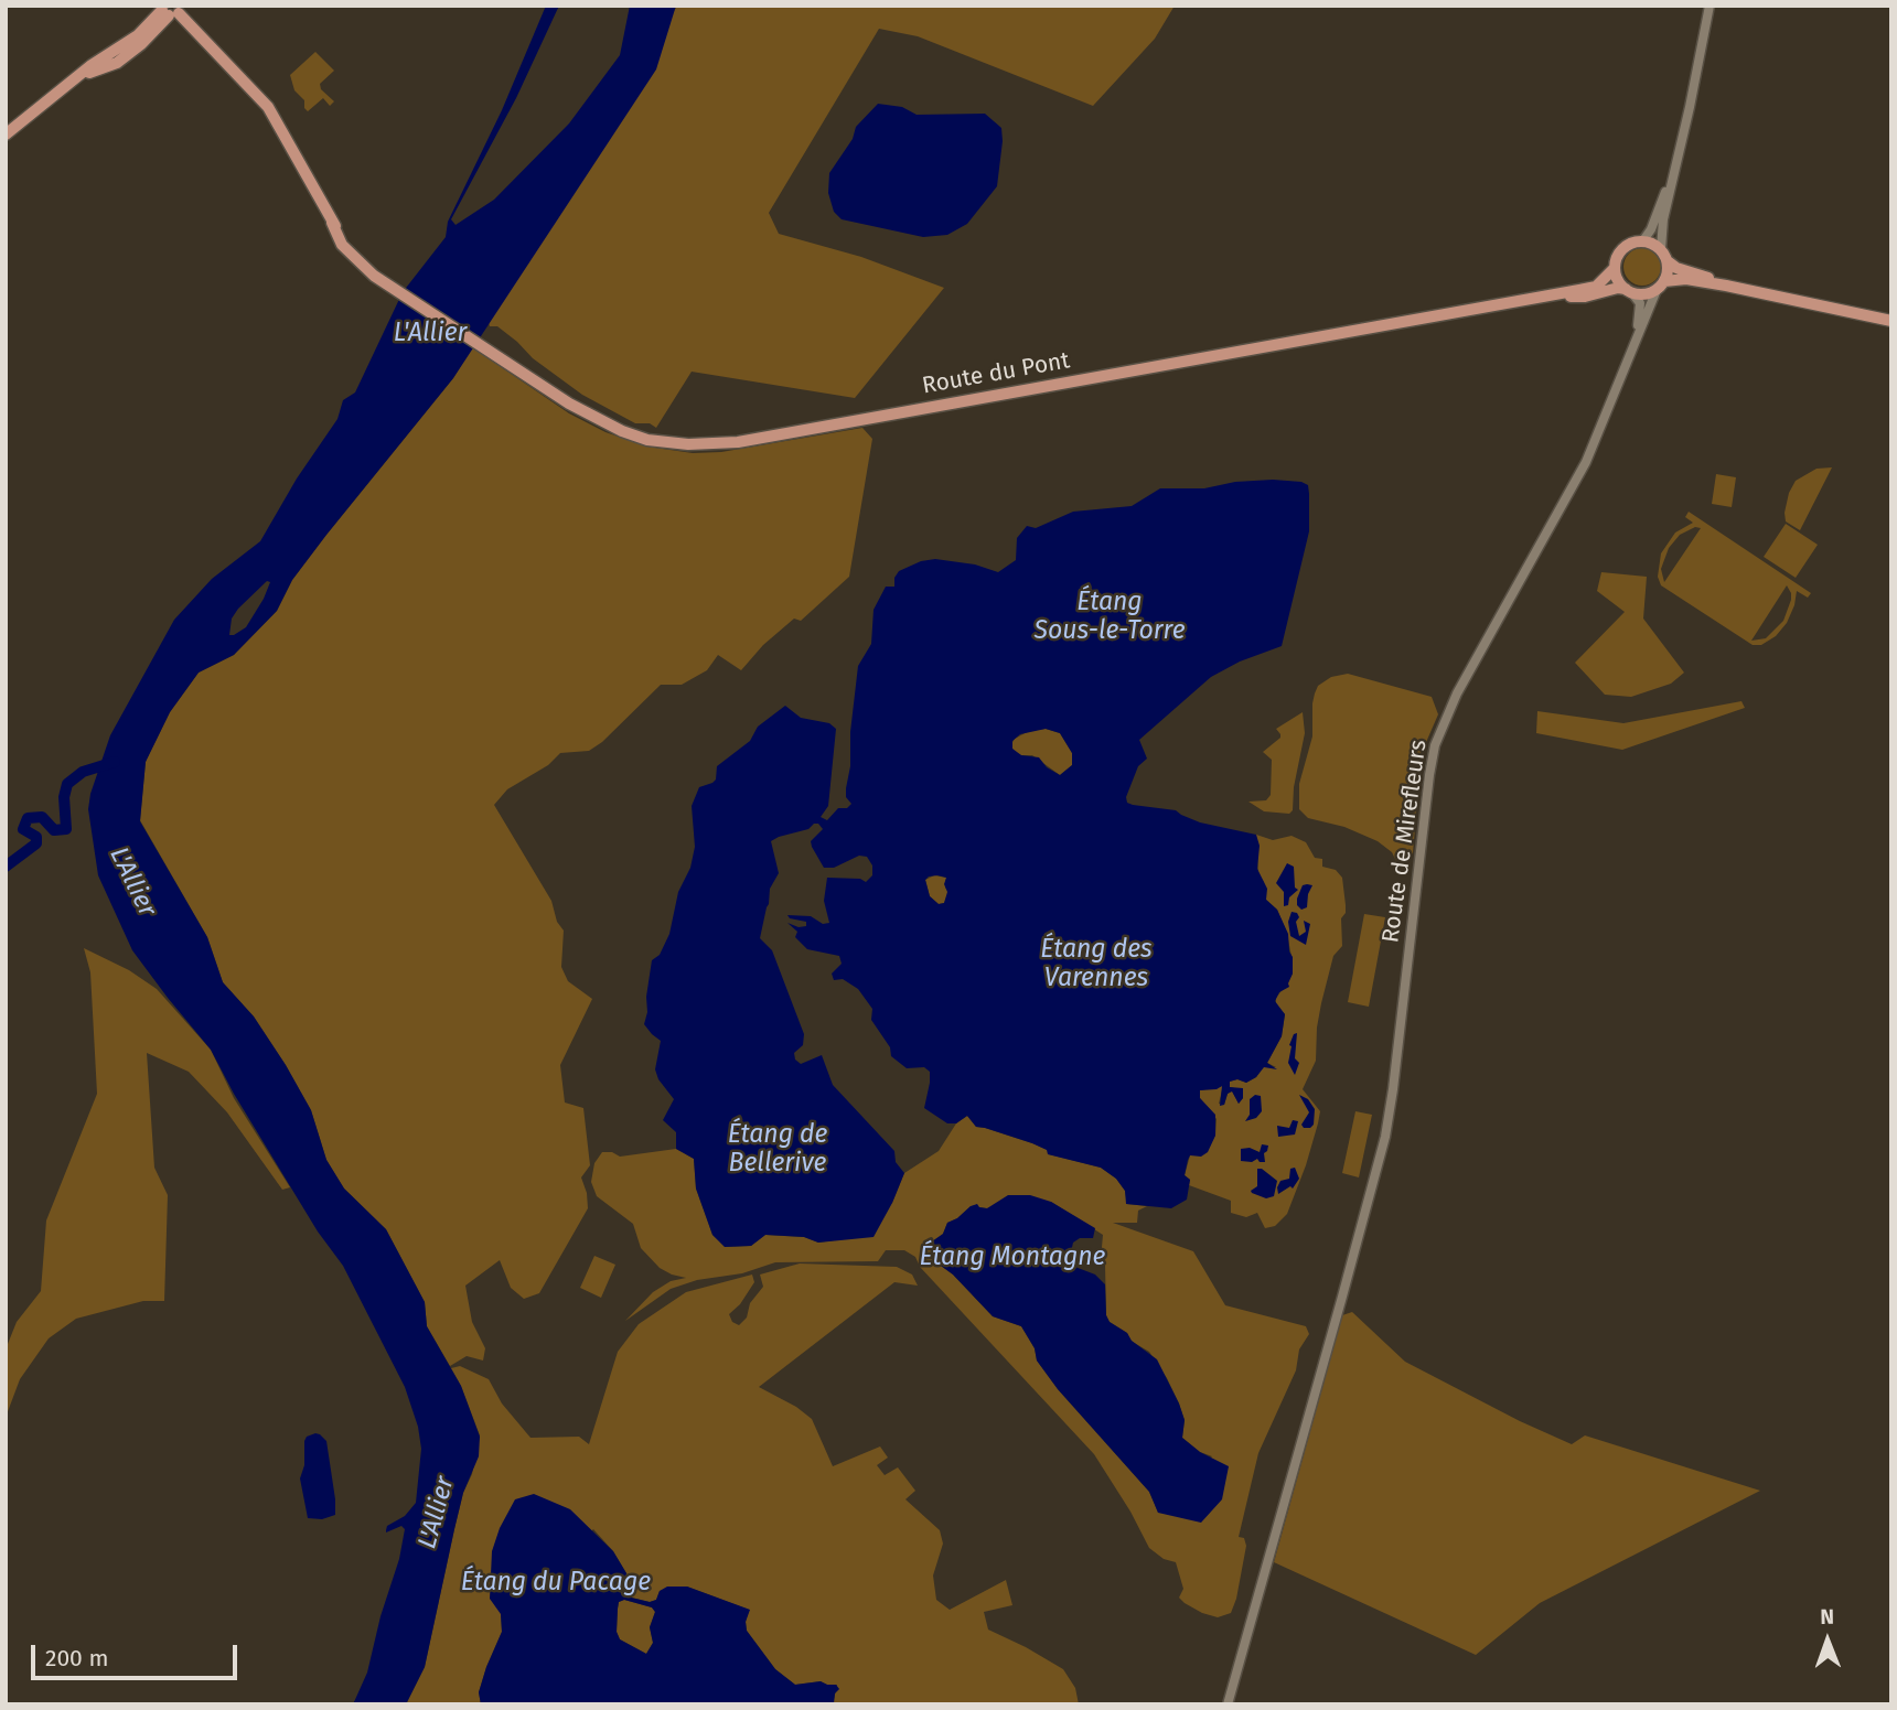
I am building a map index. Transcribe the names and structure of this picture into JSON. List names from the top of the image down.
{
  "streets": {
    "main road": ["Route du Pont"],
    "street": ["Route de Mirefleurs"]
  },
  "crossings": [
    ["Route du Pont", "Route de Mirefleurs"]
  ],
  "water": [
    "L'Allier",
    "Étang Sous-le-Torre",
    "Étang des Varennes",
    "Étang de Bellerive",
    "Étang Montagne",
    "Étang du Pacage"
  ],
  "scale_bar": "200 m",
  "north": "top"
}
